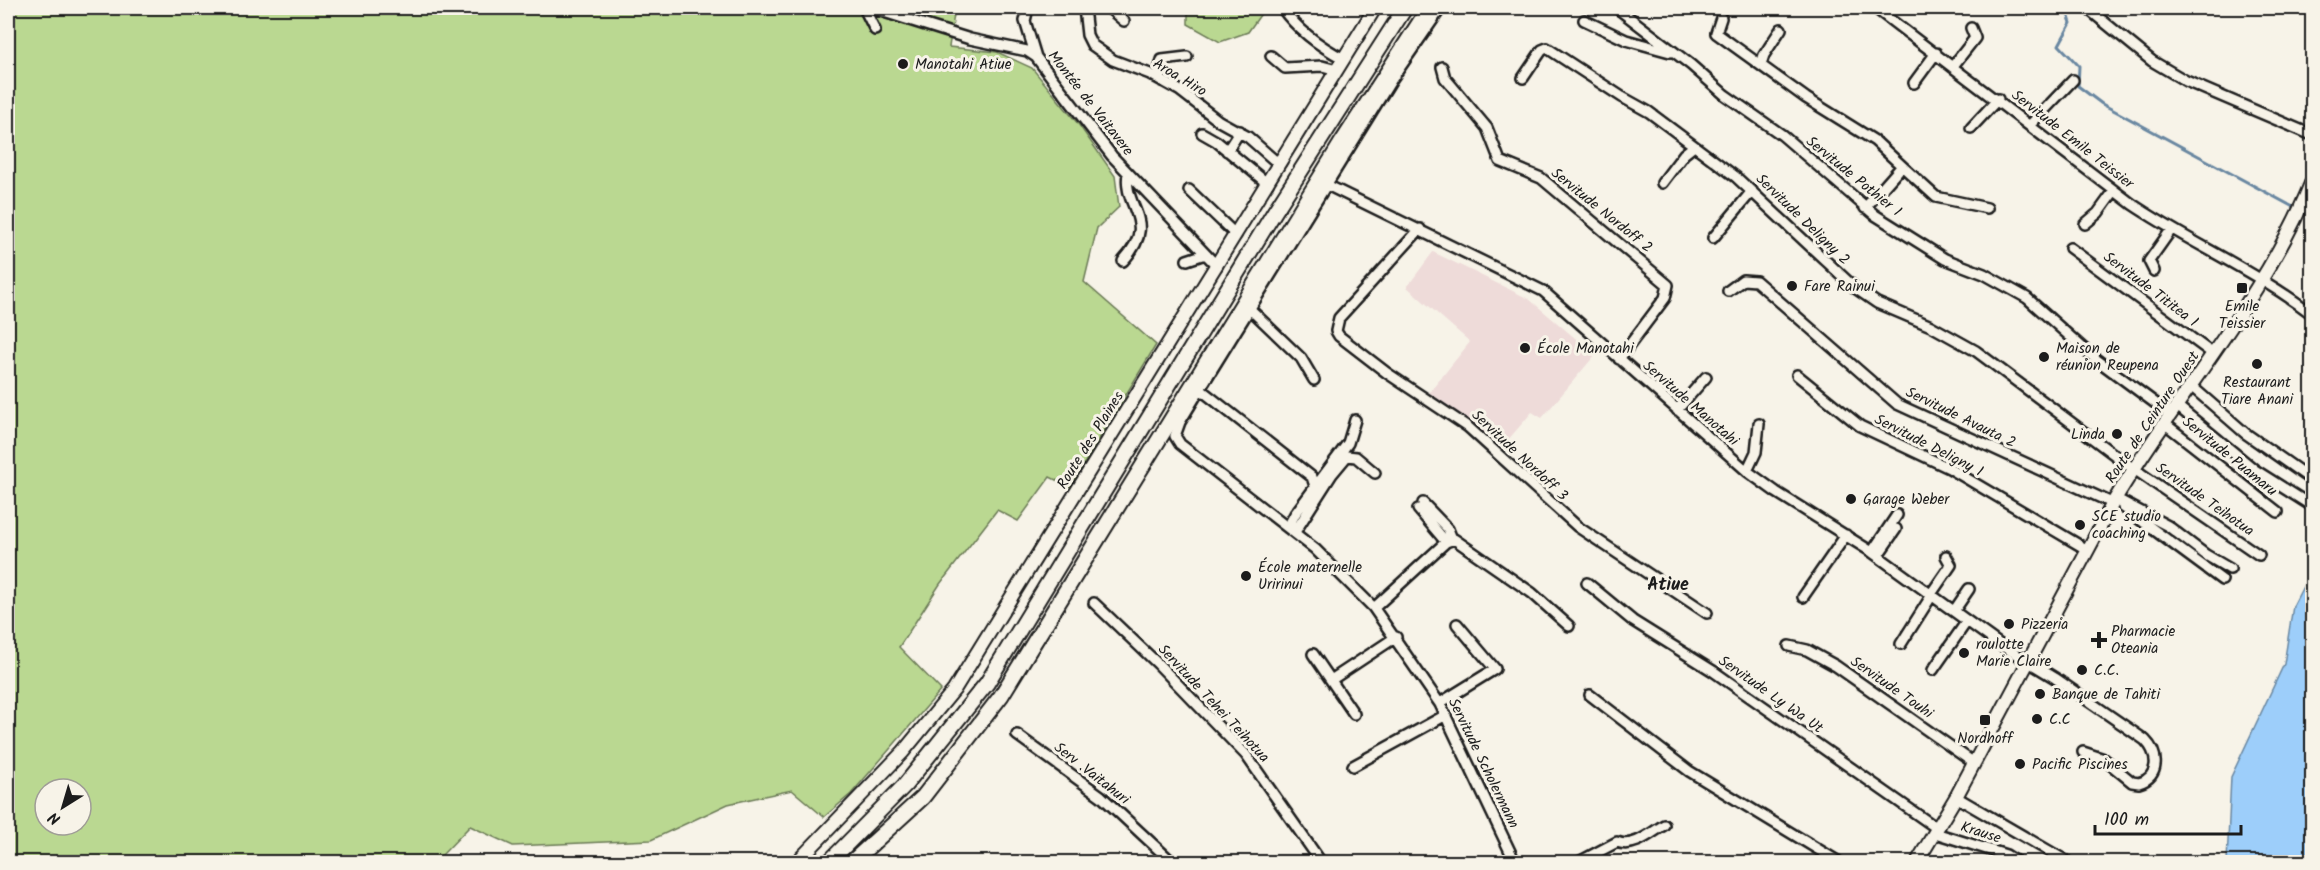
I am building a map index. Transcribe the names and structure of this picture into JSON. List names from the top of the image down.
{
  "streets": {
    "main road": ["Route de Ceinture Ouest", "Route des Plaines"],
    "street": [
      "Aroa Hiro",
      "Montée de Vaitavere",
      "Servitude Emile Teissier",
      "Servitude Pothier 1",
      "Servitude Nordoff 2",
      "Servitude Deligny 2",
      "Servitude Tititea 1",
      "Servitude Manotahi",
      "Servitude Avauta 2",
      "Servitude Deligny 1",
      "Servitude Nordoff 3",
      "Servitude Puamaru",
      "Servitude Teihotua",
      "Servitude Touhi",
      "Servitude Ly Wa Ut",
      "Servitude Tehei Teihotua",
      "Servitude Scholermann",
      "Serv .Vaitahuri",
      "Krause"
    ]
  },
  "crossings": [
    ["Aroa Hiro", "Route des Plaines"],
    ["Montée de Vaitavere", "Route des Plaines"],
    ["Servitude Emile Teissier", "Route de Ceinture Ouest"],
    ["Servitude Pothier 1", "Route de Ceinture Ouest"],
    ["Servitude Pothier 1", "Servitude Puamaru"],
    ["Servitude Nordoff 2", "Servitude Manotahi"],
    ["Servitude Deligny 2", "Route de Ceinture Ouest"],
    ["Servitude Deligny 2", "Servitude Teihotua"],
    ["Servitude Tititea 1", "Route de Ceinture Ouest"],
    ["Servitude Manotahi", "Route de Ceinture Ouest"],
    ["Servitude Manotahi", "Servitude Nordoff 3"],
    ["Servitude Avauta 2", "Route de Ceinture Ouest"],
    ["Route de Ceinture Ouest", "Servitude Deligny 1"],
    ["Route de Ceinture Ouest", "Servitude Puamaru"],
    ["Route de Ceinture Ouest", "Servitude Teihotua"],
    ["Route de Ceinture Ouest", "Servitude Touhi"],
    ["Route de Ceinture Ouest", "Servitude Ly Wa Ut"],
    ["Route de Ceinture Ouest", "Krause"],
    ["Servitude Ly Wa Ut", "Krause"]
  ],
  "districts": ["Atiue"],
  "places": {
    "other": [
      "Manotahi Atiue",
      "Fare Rainui",
      "École Manotahi",
      "Maison de réunion Reupena",
      "Restaurant Tiare Anani",
      "Linda",
      "Garage Weber",
      "SCE studio coaching",
      "École maternelle Uririnui",
      "Pizzeria",
      "roulotte Marie Claire",
      "C.C.",
      "Banque de Tahiti",
      "C.C",
      "Pacific Piscines"
    ],
    "transit": ["Emile Teissier", "Nordhoff"],
    "health": ["Pharmacie Oteania"]
  },
  "scale_bar": "100 m",
  "north": "bottom left"
}
